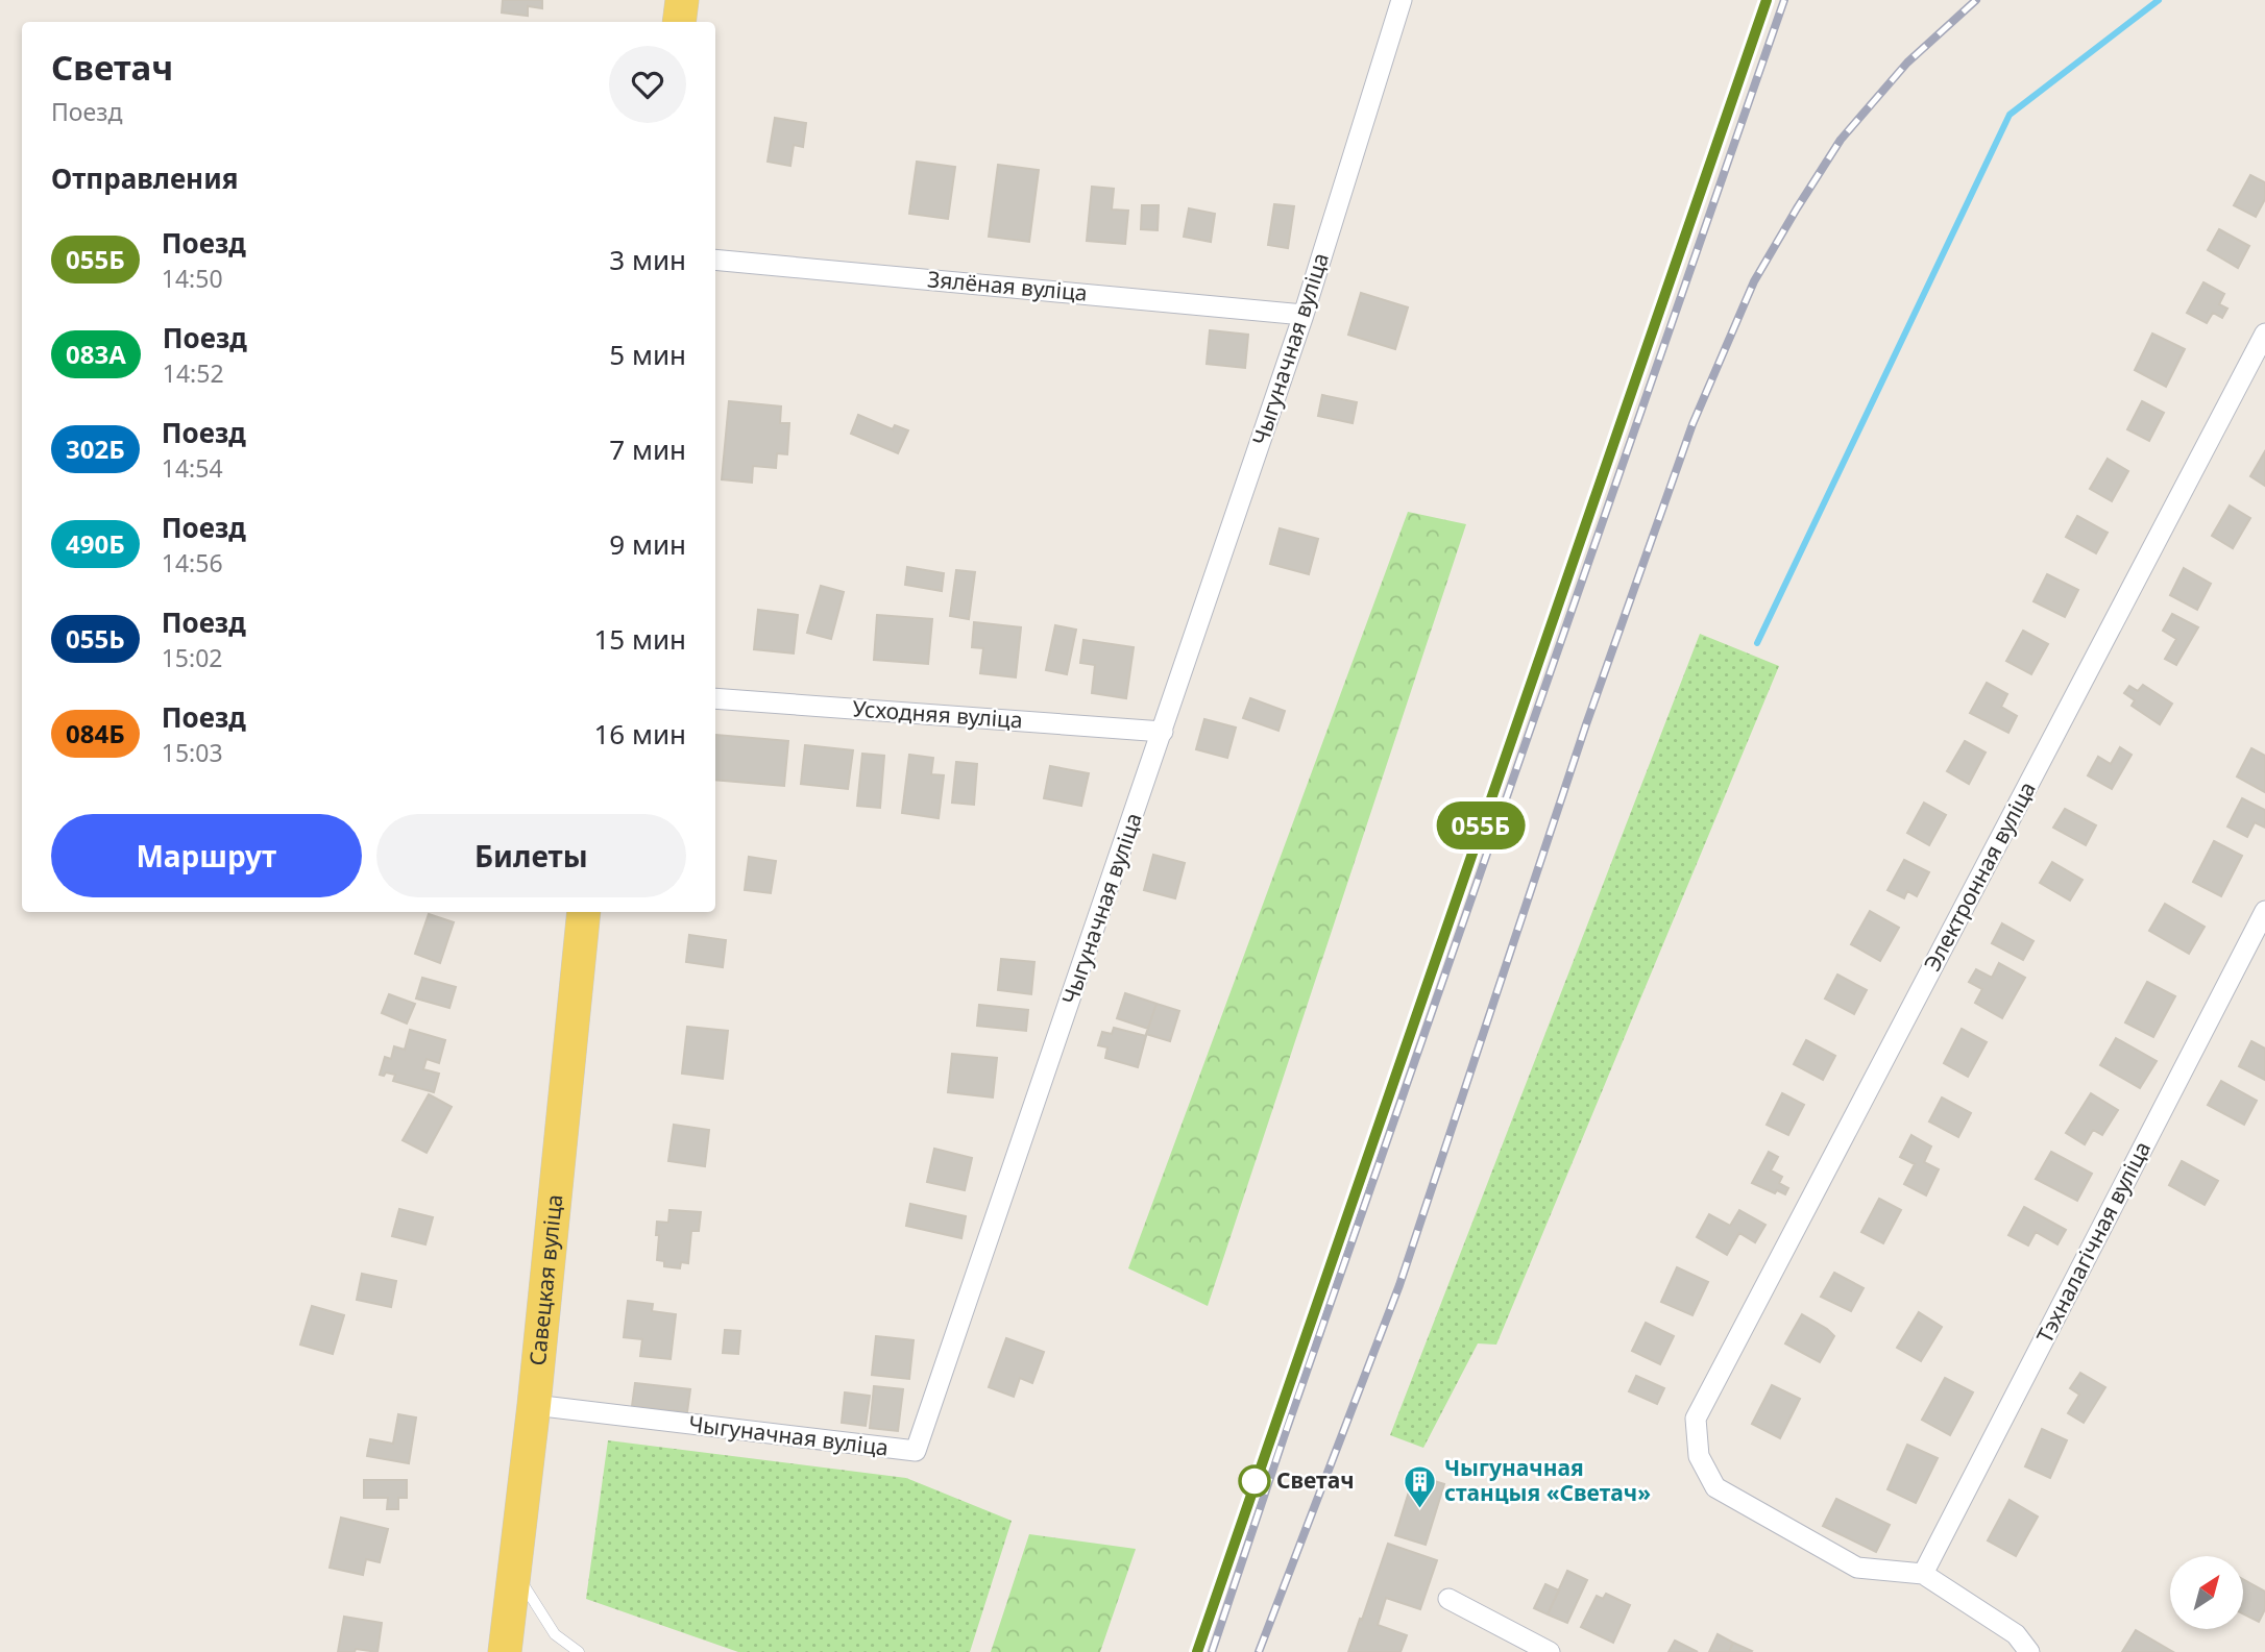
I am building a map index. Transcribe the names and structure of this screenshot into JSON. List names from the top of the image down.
{
  "streets": {
    "main road": ["Савецкая вуліца"],
    "street": [
      "Зялёная вуліца",
      "Чыгуначная вуліца",
      "Усходняя вуліца",
      "Электронная вуліца",
      "Тэхналагічная вуліца"
    ]
  },
  "crossings": [
    ["Зялёная вуліца", "Чыгуначная вуліца"],
    ["Чыгуначная вуліца", "Усходняя вуліца"],
    ["Чыгуначная вуліца", "Савецкая вуліца"],
    ["Электронная вуліца", "Тэхналагічная вуліца"]
  ],
  "places": {
    "other": ["Светач"],
    "building": ["Чыгуначная станцыя «Светач»"]
  },
  "north": "top right",
  "page": {
    "on_map": "055Б",
    "heading": [
      ["Светач", "Поезд"],
      "Отправления"
    ],
    "list": [
      {
        "mark": "055Б",
        "name": "Поезд",
        "note": "14:50",
        "value": "3 мин"
      },
      {
        "mark": "083А",
        "name": "Поезд",
        "note": "14:52",
        "value": "5 мин"
      },
      {
        "mark": "302Б",
        "name": "Поезд",
        "note": "14:54",
        "value": "7 мин"
      },
      {
        "mark": "490Б",
        "name": "Поезд",
        "note": "14:56",
        "value": "9 мин"
      },
      {
        "mark": "055Ь",
        "name": "Поезд",
        "note": "15:02",
        "value": "15 мин"
      },
      {
        "mark": "084Б",
        "name": "Поезд",
        "note": "15:03",
        "value": "16 мин"
      }
    ],
    "buttons": ["Маршрут", "Билеты"]
  }
}
